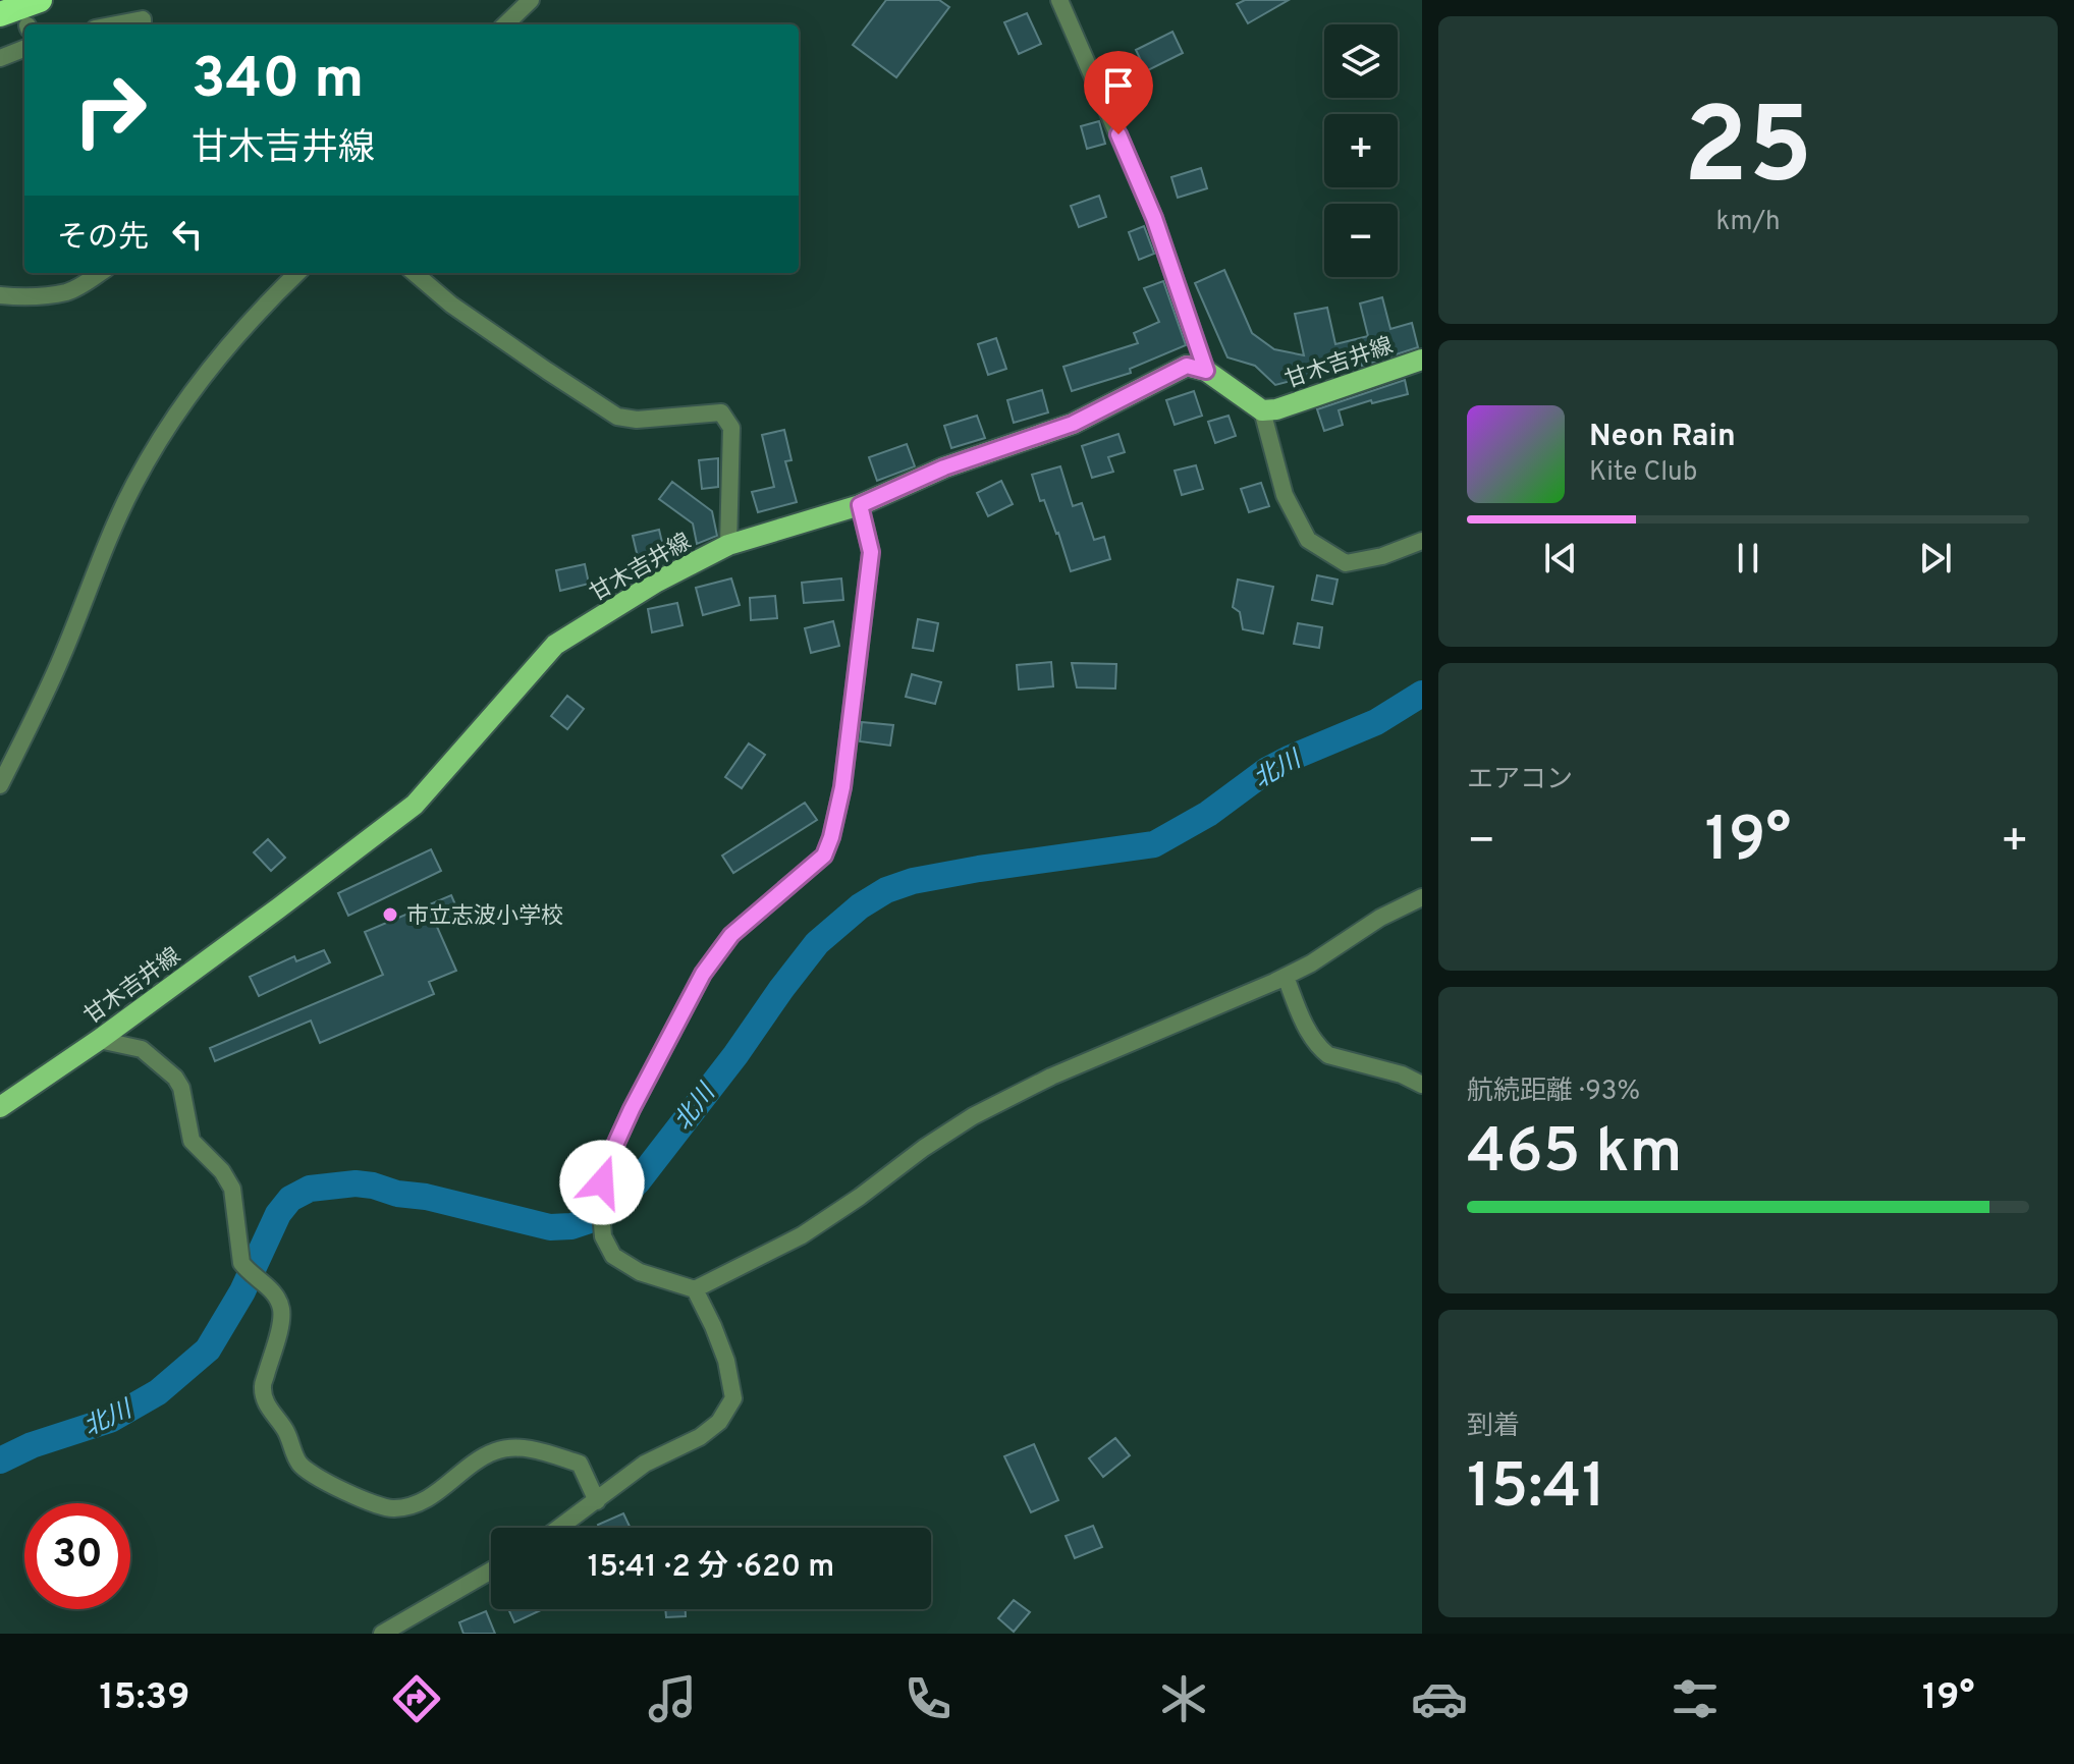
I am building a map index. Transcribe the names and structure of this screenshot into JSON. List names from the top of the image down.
{
  "streets": {
    "main road": ["甘木吉井線"]
  },
  "water": ["北川"],
  "places": ["市立志波小学校"],
  "page": {
    "tile": [
      ["25", "km/h"],
      "エアコン",
      ["航続距離 · 93%", "465 km"],
      ["到着", "15:41"]
    ],
    "map_buttons": ["+", "−"],
    "turn": ["340 m", "甘木吉井線"],
    "then": "その先",
    "song": ["Neon Rain", "Kite Club"],
    "heat": ["−", "19°", "+"],
    "limit": "30",
    "trip": "15:41 · 2 分 · 620 m",
    "tabs": ["15:39", "19°"]
  }
}
